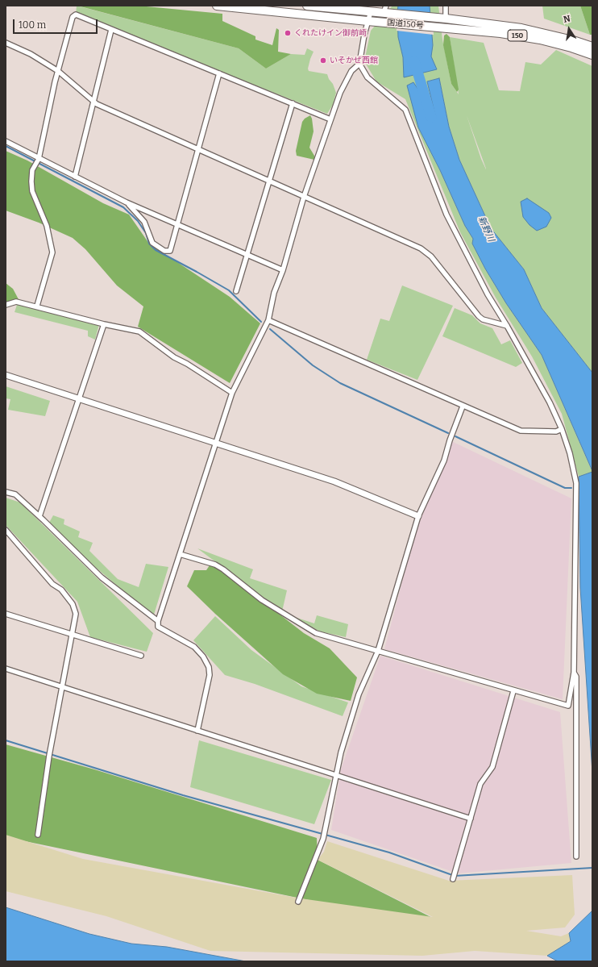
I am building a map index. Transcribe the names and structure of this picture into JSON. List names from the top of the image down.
{
  "streets": {
    "highway": ["国道150号", "150"]
  },
  "water": ["新野川"],
  "places": ["くれたけイン御前崎", "いそかぜ西館"],
  "scale_bar": "100 m",
  "north": "top"
}
